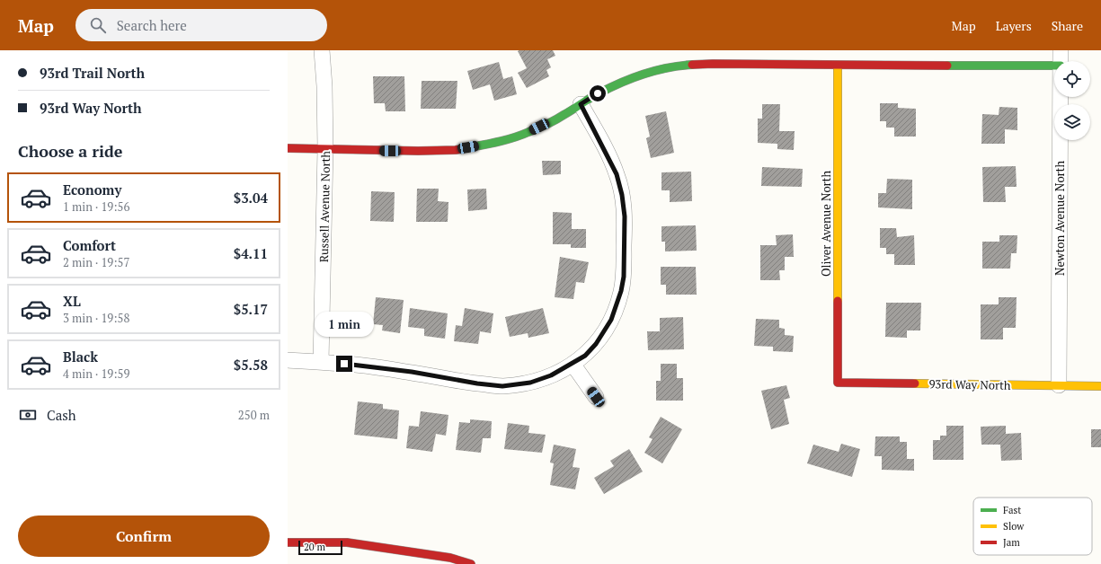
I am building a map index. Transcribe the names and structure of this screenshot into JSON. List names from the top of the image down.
{
  "streets": {
    "main road": ["Oliver Avenue North", "93rd Way North"],
    "street": ["Russell Avenue North", "Newton Avenue North"]
  },
  "crossings": [
    ["Newton Avenue North", "93rd Way North"],
    ["Oliver Avenue North", "93rd Way North"]
  ],
  "legend": ["Fast", "Slow", "Jam"],
  "scale_bar": "20 m",
  "page": {
    "header": "Map",
    "search": "Search here",
    "nav": ["Map", "Layers", "Share"],
    "banner": ["93rd Trail North", "93rd Way North"],
    "heading": "Choose a ride",
    "list": [
      {
        "name": "Economy",
        "note": "1 min · 19:56",
        "value": "$3.04"
      },
      {
        "name": "Comfort",
        "note": "2 min · 19:57",
        "value": "$4.11"
      },
      {
        "name": "XL",
        "note": "3 min · 19:58",
        "value": "$5.17"
      },
      {
        "name": "Black",
        "note": "4 min · 19:59",
        "value": "$5.58"
      }
    ],
    "bubble": "1 min",
    "pay": ["Cash", "250 m"],
    "buttons": "Confirm",
    "scale": "20 m"
  }
}
